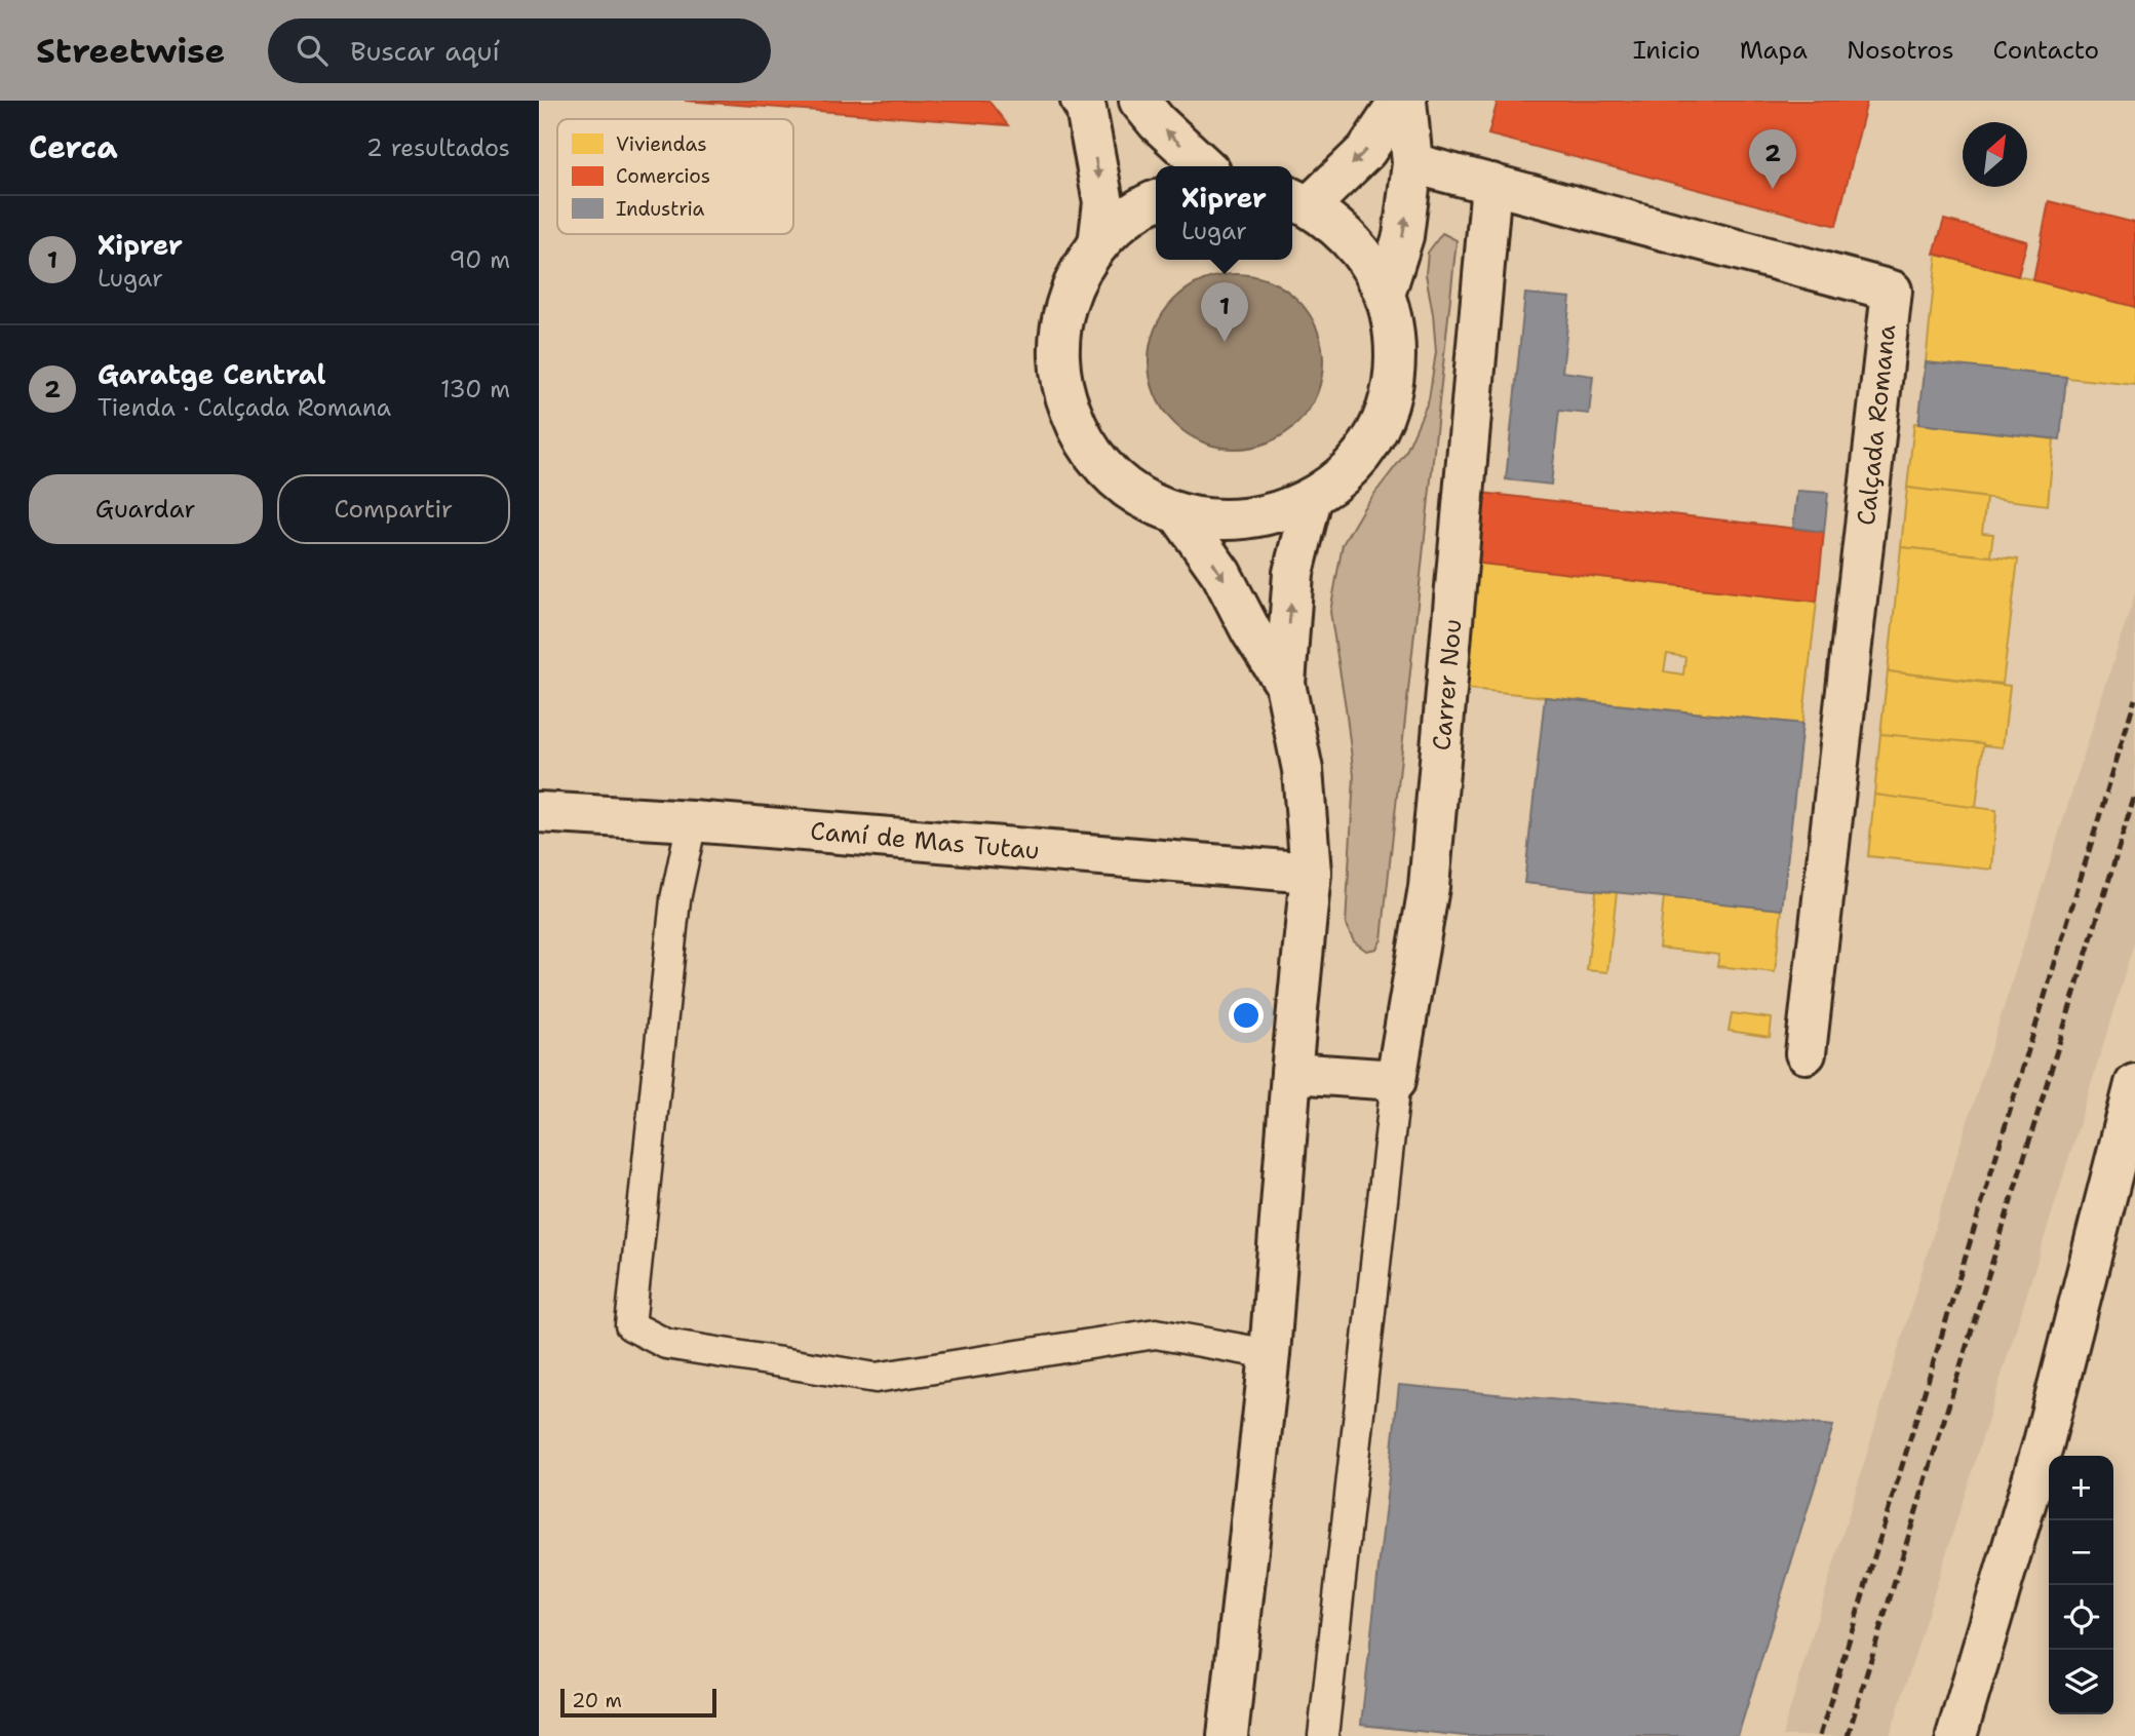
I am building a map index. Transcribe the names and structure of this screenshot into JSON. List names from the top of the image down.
{
  "streets": {
    "street": ["Calçada Romana", "Carrer Nou", "Camí de Mas Tutau"]
  },
  "crossings": [
    ["Calçada Romana", "Carrer Nou"]
  ],
  "legend": ["Viviendas", "Comercios", "Industria"],
  "scale_bar": "20 m",
  "north": "top right",
  "page": {
    "header": "Streetwise",
    "search": "Buscar aquí",
    "nav": [
      "Inicio",
      "Mapa",
      "Nosotros",
      "Contacto"
    ],
    "heading": ["Cerca", "2 resultados"],
    "pins": ["2", "1"],
    "popup": ["Xiprer", "Lugar"],
    "list": [
      {
        "mark": "1",
        "name": "Xiprer",
        "note": "Lugar",
        "value": "90 m"
      },
      {
        "mark": "2",
        "name": "Garatge Central",
        "note": "Tienda · Calçada Romana",
        "value": "130 m"
      }
    ],
    "buttons": ["Guardar", "Compartir"],
    "map_buttons": ["+", "−"],
    "scale": "20 m"
  }
}
